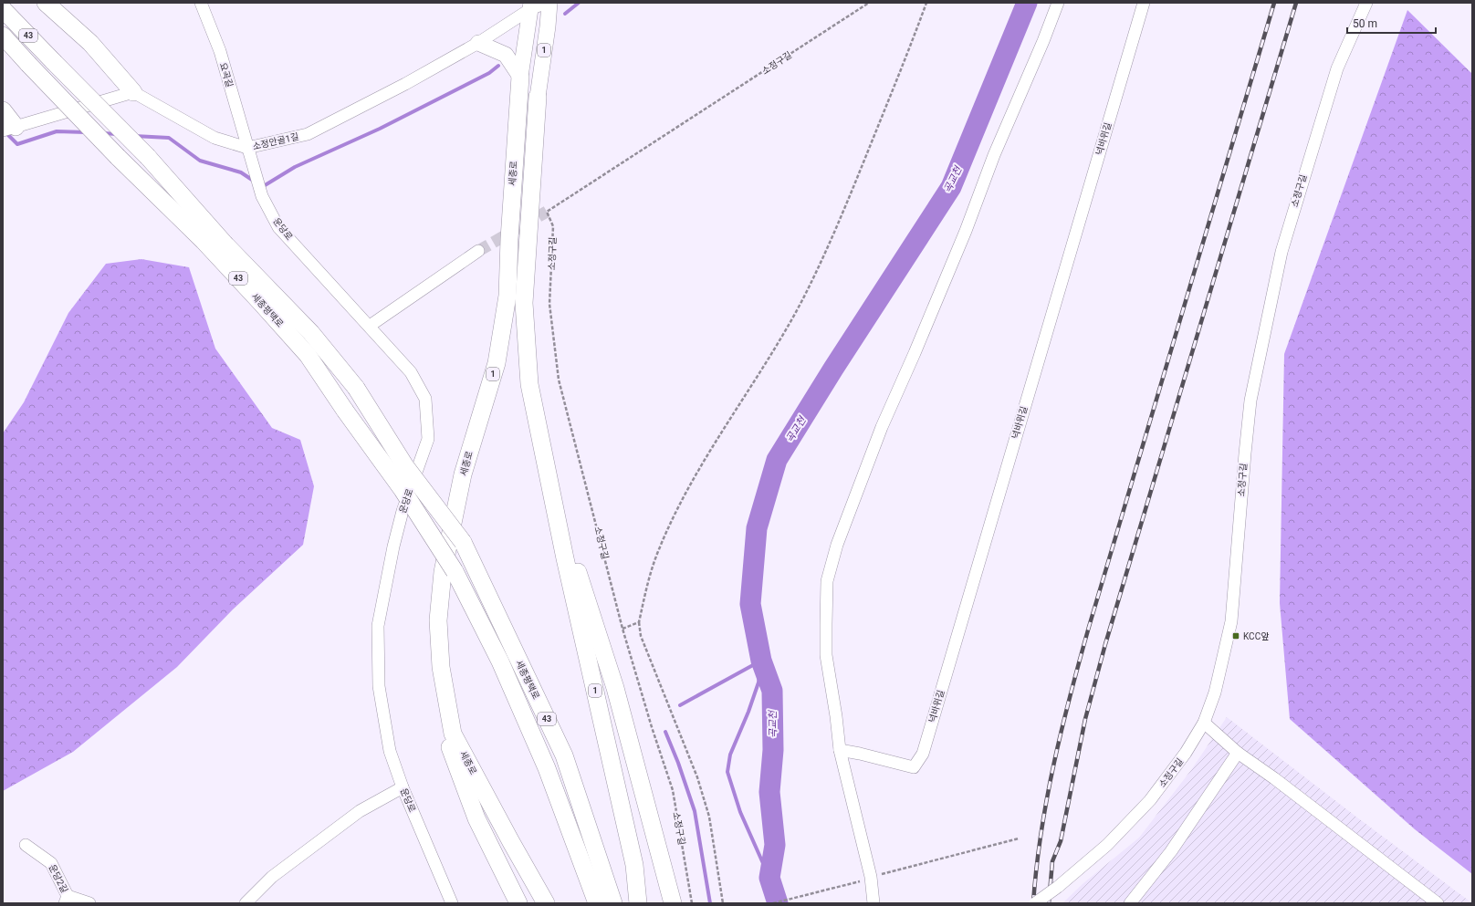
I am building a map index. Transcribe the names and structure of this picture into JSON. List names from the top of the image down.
{
  "streets": {
    "highway": [
      "43",
      "1",
      "세종로",
      "세종평택로"
    ],
    "street": [
      "소정구길",
      "요곡길",
      "넉바위길",
      "소정안골1길",
      "운당로",
      "운당2길"
    ]
  },
  "crossings": [
    ["요곡길", "소정안골1길"],
    ["요곡길", "운당로"],
    ["소정안골1길", "세종로"],
    ["소정안골1길", "운당로"]
  ],
  "water": ["곡교천"],
  "places": {
    "transit": ["KCC앞"]
  },
  "scale_bar": "50 m"
}
